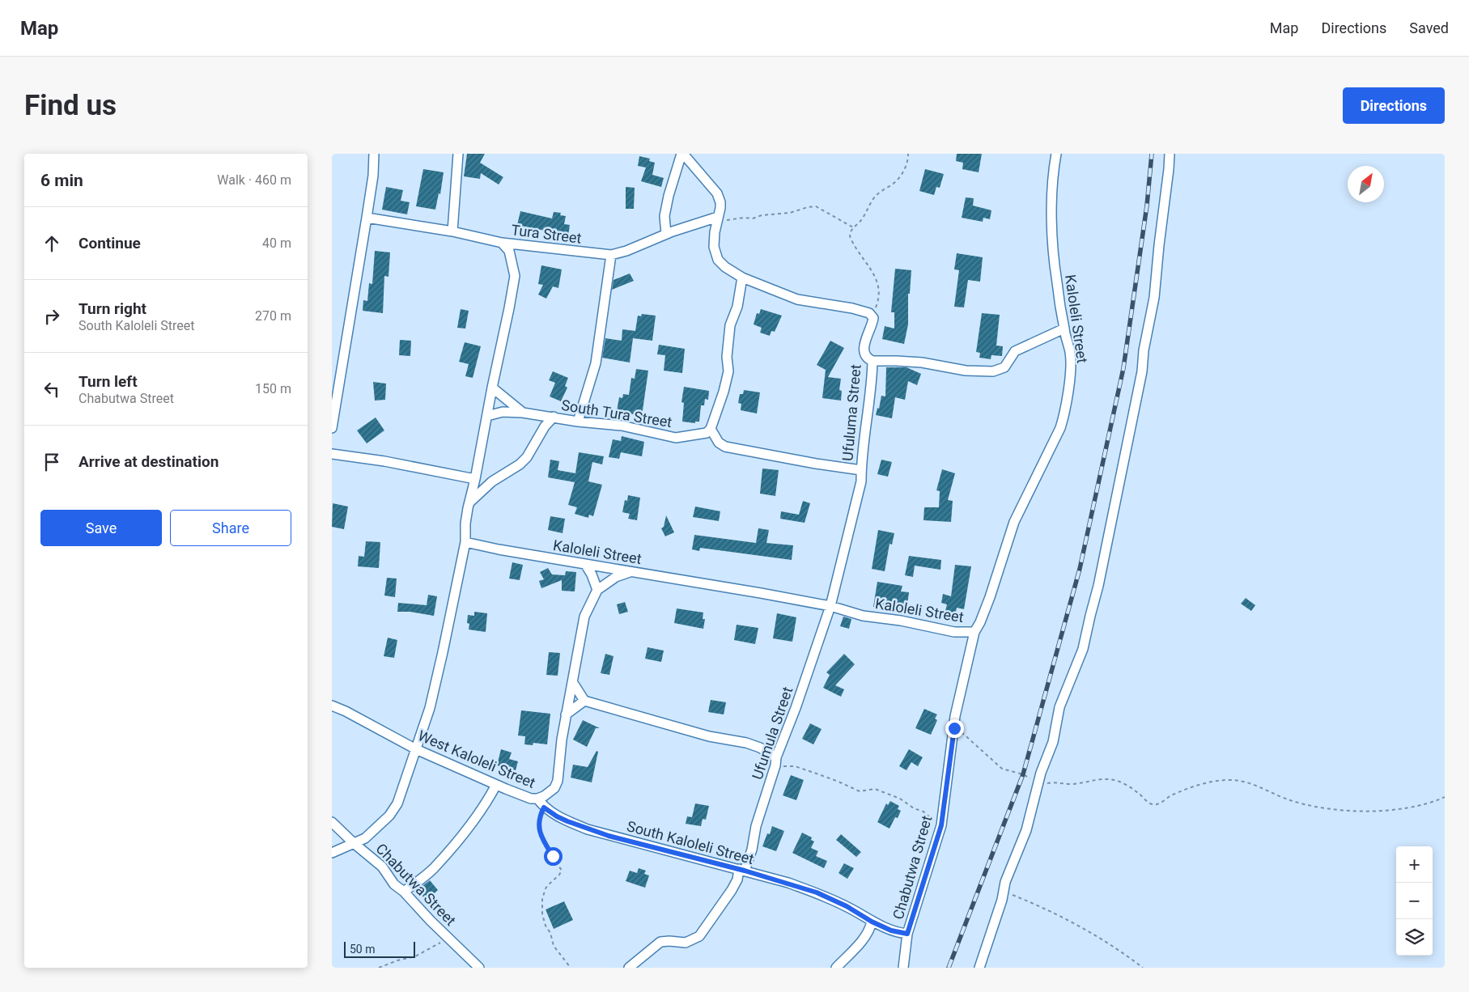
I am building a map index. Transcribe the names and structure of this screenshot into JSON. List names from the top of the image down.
{
  "streets": {
    "street": [
      "Tura Street",
      "Kaloleli Street",
      "Ufuluma Street",
      "South Tura Street",
      "Ufumula Street",
      "West Kaloleli Street",
      "South Kaloleli Street",
      "Chabutwa Street"
    ]
  },
  "crossings": [
    ["Kaloleli Street", "Ufuluma Street"],
    ["Kaloleli Street", "Ufumula Street"],
    ["Kaloleli Street", "Chabutwa Street"],
    ["Ufuluma Street", "Ufumula Street"],
    ["Ufumula Street", "South Kaloleli Street"],
    ["West Kaloleli Street", "South Kaloleli Street"],
    ["South Kaloleli Street", "Chabutwa Street"]
  ],
  "scale_bar": "50 m",
  "north": "top right",
  "page": {
    "header": "Map",
    "nav": ["Map", "Directions", "Saved"],
    "buttons": [
      "Directions",
      ["Save", "Share"]
    ],
    "title": "Find us",
    "heading": ["6 min", "Walk · 460 m"],
    "list": [
      ["Continue", "40 m"],
      ["Turn right", "South Kaloleli Street", "270 m"],
      ["Turn left", "Chabutwa Street", "150 m"],
      "Arrive at destination"
    ],
    "map_buttons": ["+", "−"],
    "scale": "50 m"
  }
}
